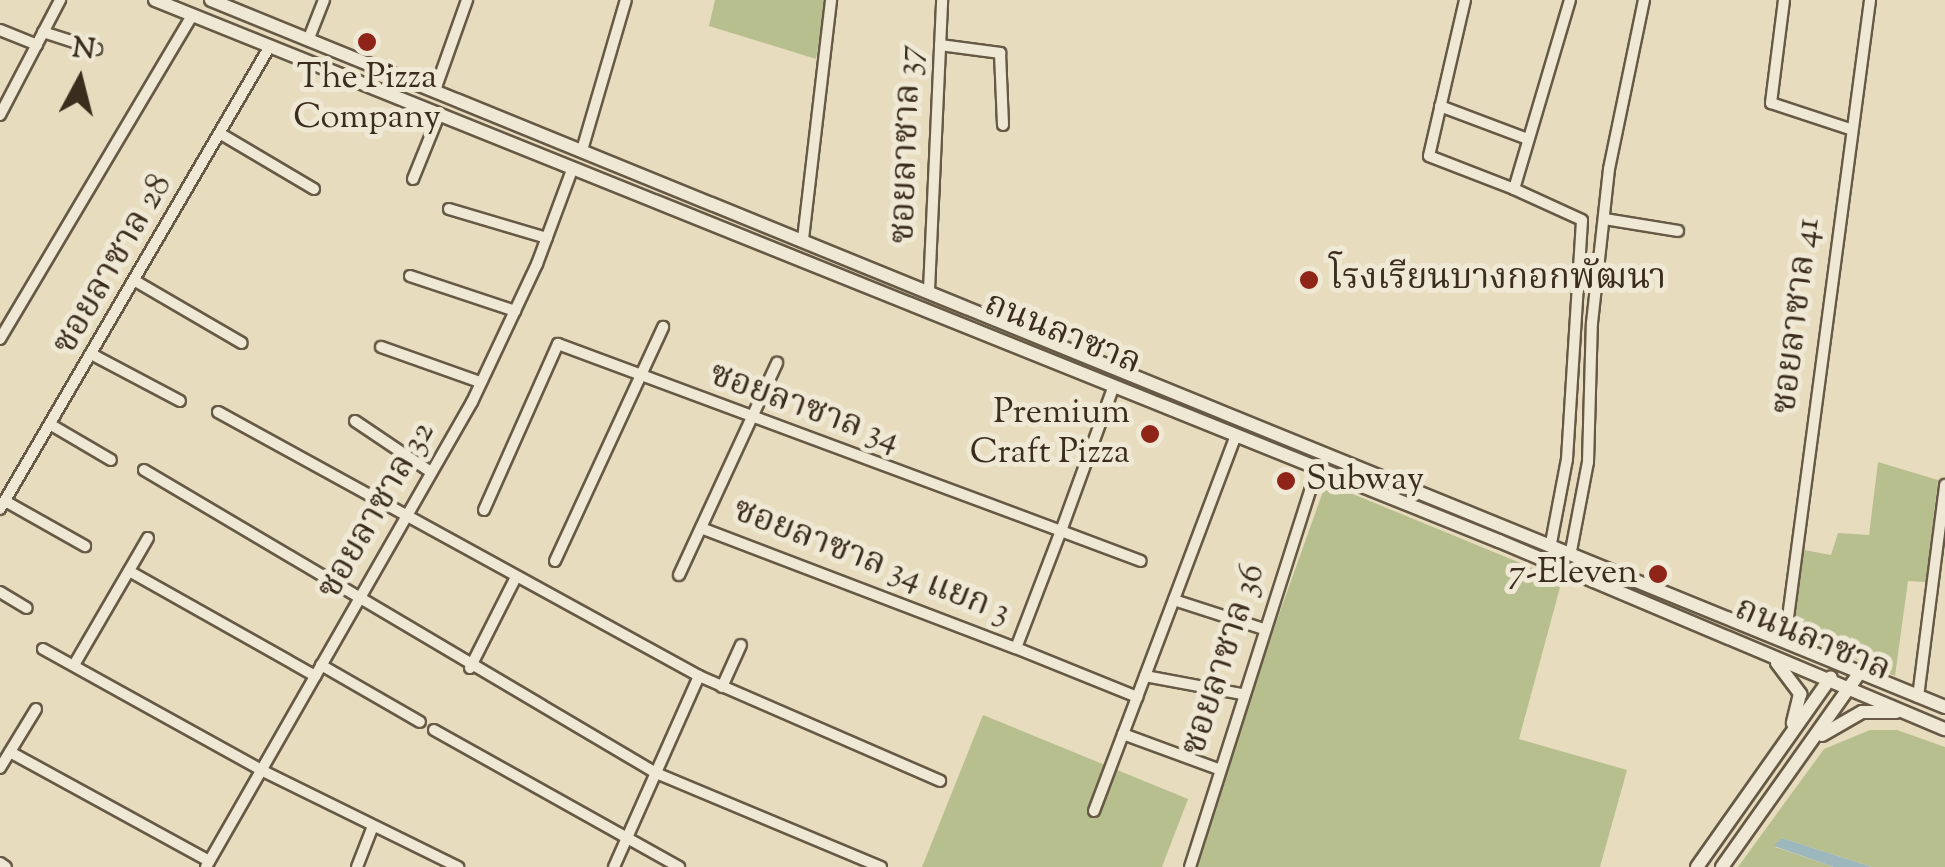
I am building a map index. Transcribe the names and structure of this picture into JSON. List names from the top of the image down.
{
  "streets": {
    "street": [
      "ซอยลาซาล 37",
      "ซอยลาซาล 28",
      "ซอยลาซาล 41",
      "ถนนลาซาล",
      "ซอยลาซาล 34",
      "ซอยลาซาล 32",
      "ซอยลาซาล 34 แยก 3",
      "ซอยลาซาล 36"
    ]
  },
  "crossings": [
    ["ซอยลาซาล 37", "ถนนลาซาล"],
    ["ซอยลาซาล 28", "ถนนลาซาล"],
    ["ซอยลาซาล 41", "ถนนลาซาล"],
    ["ถนนลาซาล", "ซอยลาซาล 32"],
    ["ถนนลาซาล", "ซอยลาซาล 36"],
    ["ซอยลาซาล 34", "ซอยลาซาล 34 แยก 3"]
  ],
  "places": [
    "The Pizza Company",
    "โรงเรียนบางกอกพัฒนา",
    "Premium Craft Pizza",
    "Subway",
    "7-Eleven"
  ],
  "north": "top"
}
